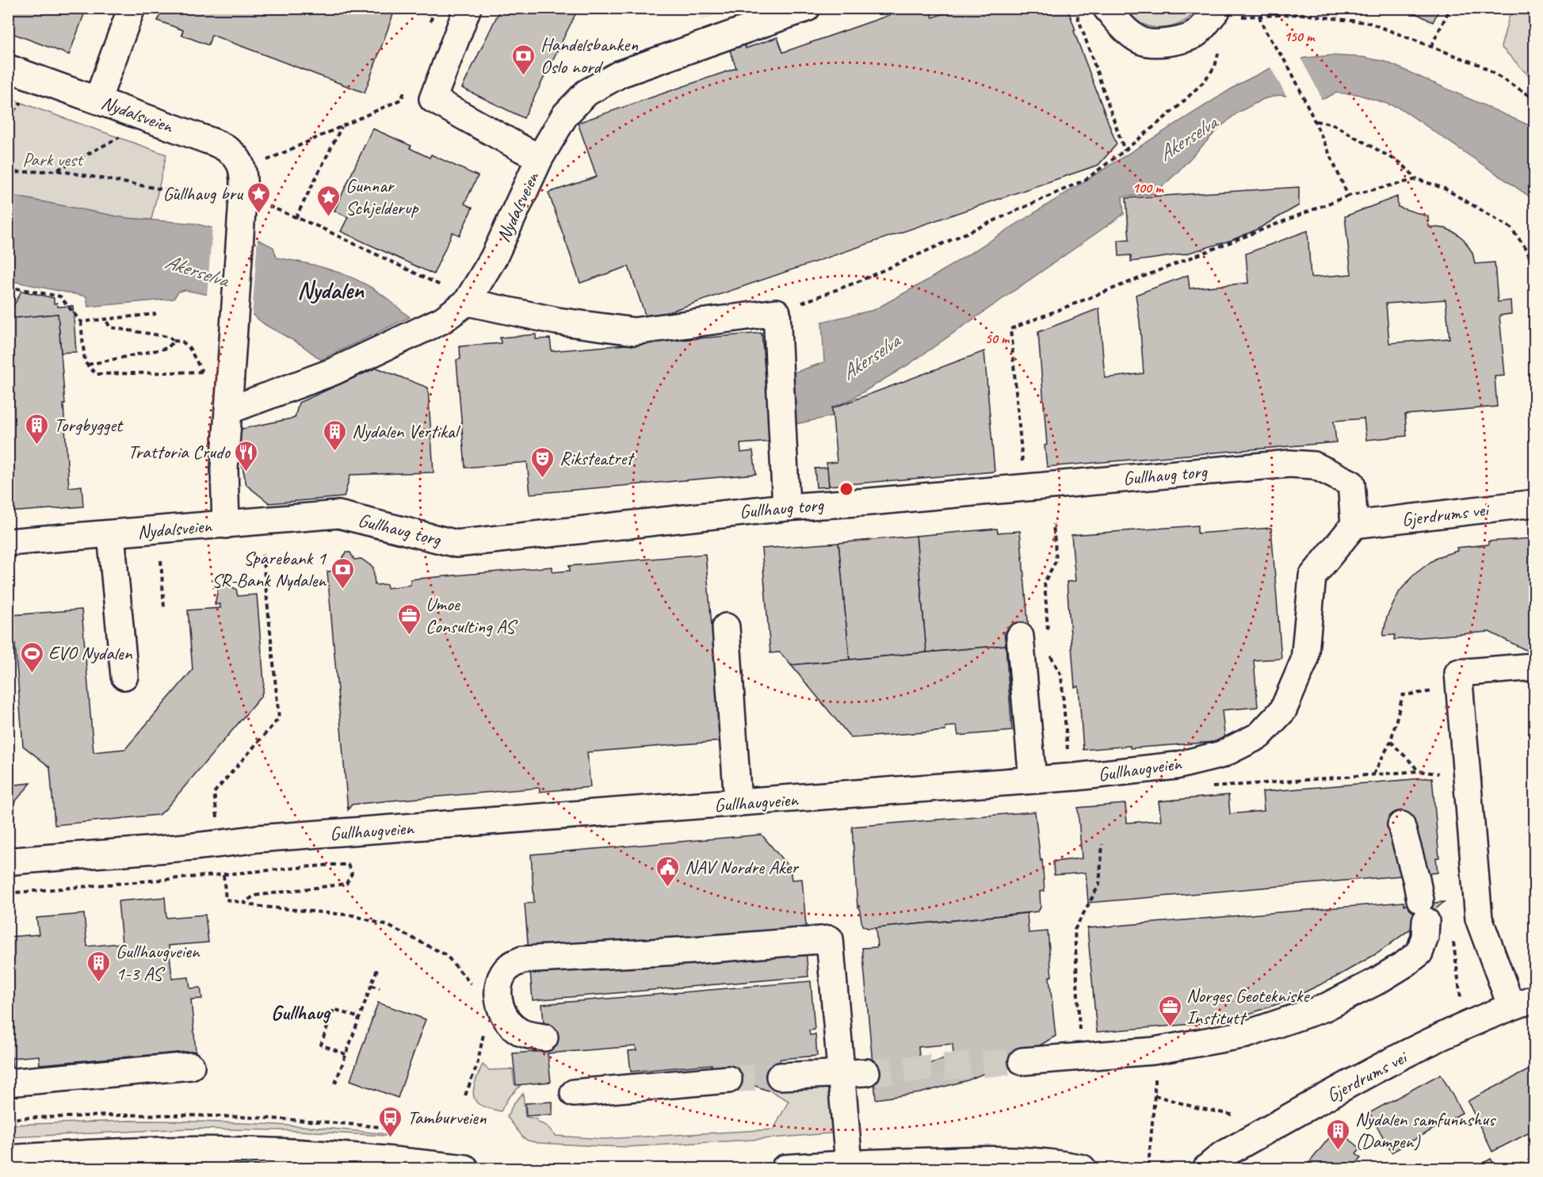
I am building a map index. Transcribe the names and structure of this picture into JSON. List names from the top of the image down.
{
  "streets": {
    "street": [
      "Nydalsveien",
      "Gullhaug torg",
      "Gjerdrums vei",
      "Gullhaugveien"
    ]
  },
  "crossings": [
    ["Nydalsveien", "Gullhaug torg"],
    ["Gullhaug torg", "Gjerdrums vei"],
    ["Gullhaug torg", "Gullhaugveien"],
    ["Gjerdrums vei", "Gullhaugveien"]
  ],
  "districts": ["Nydalen", "Gullhaug"],
  "water": ["Akerselva"],
  "parks": ["Park vest"],
  "places": {
    "bank": ["Handelsbanken Oslo nord", "Sparebank 1 SR-Bank Nydalen"],
    "place": ["Gullhaug bru", "Gunnar Schjelderup"],
    "building": [
      "Torgbygget",
      "Nydalen Vertikal",
      "Gullhaugveien 1-3 AS",
      "Nydalen samfunnshus (Dampen)"
    ],
    "restaurant": ["Trattoria Crudo"],
    "theatre": ["Riksteatret"],
    "office": ["Umoe Consulting AS", "Norges Geotekniske Institutt"],
    "sports": ["EVO Nydalen"],
    "public building": ["NAV Nordre Aker"],
    "bus stop": ["Tamburveien"]
  },
  "rings": ["150 m", "100 m", "50 m"]
}
